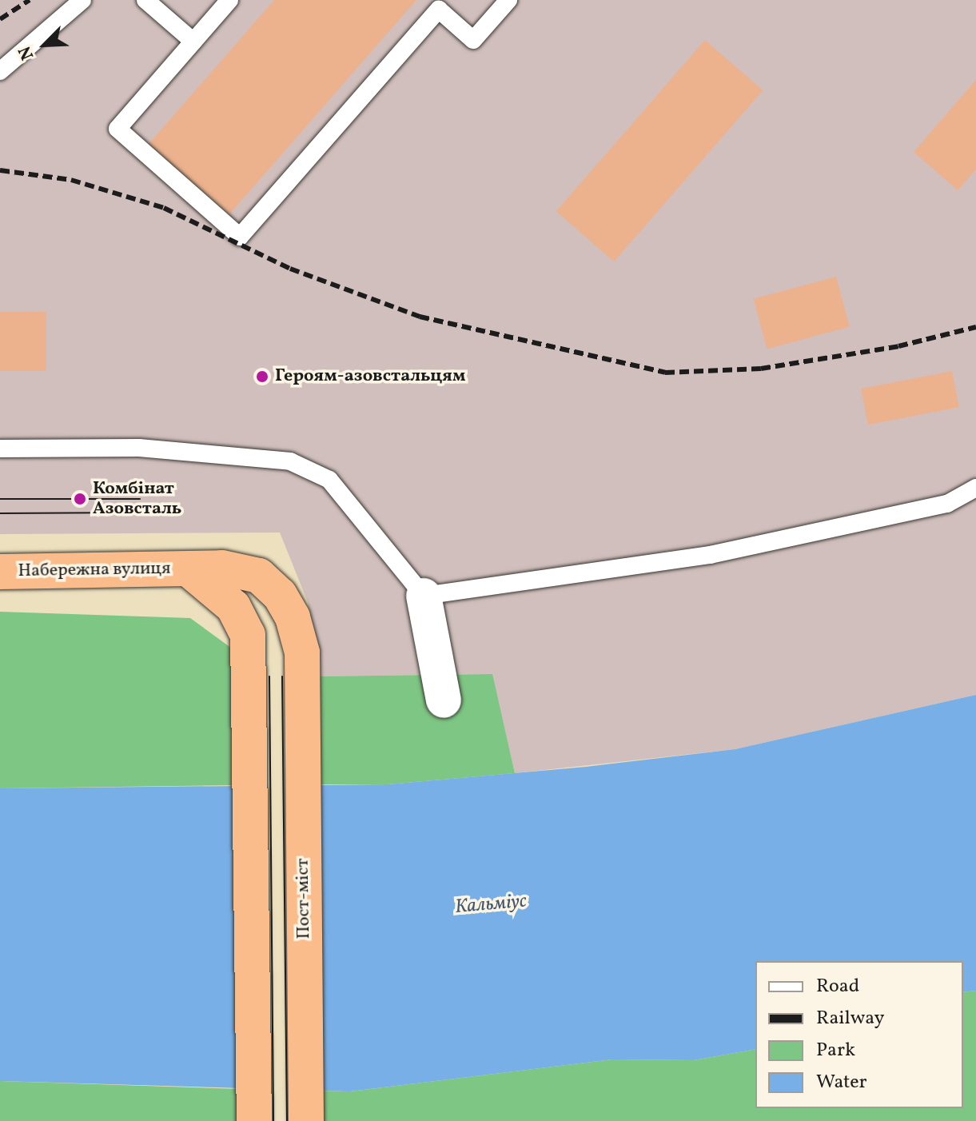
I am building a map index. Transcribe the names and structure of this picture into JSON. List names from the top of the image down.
{
  "streets": {
    "highway": ["Набережна вулиця", "Пост-міст"]
  },
  "crossings": [
    ["Набережна вулиця", "Пост-міст"]
  ],
  "water": ["Кальміус"],
  "places": ["Героям-азовстальцям", "Комбінат Азовсталь"],
  "legend": [
    "Road",
    "Railway",
    "Park",
    "Water"
  ],
  "north": "bottom left"
}
